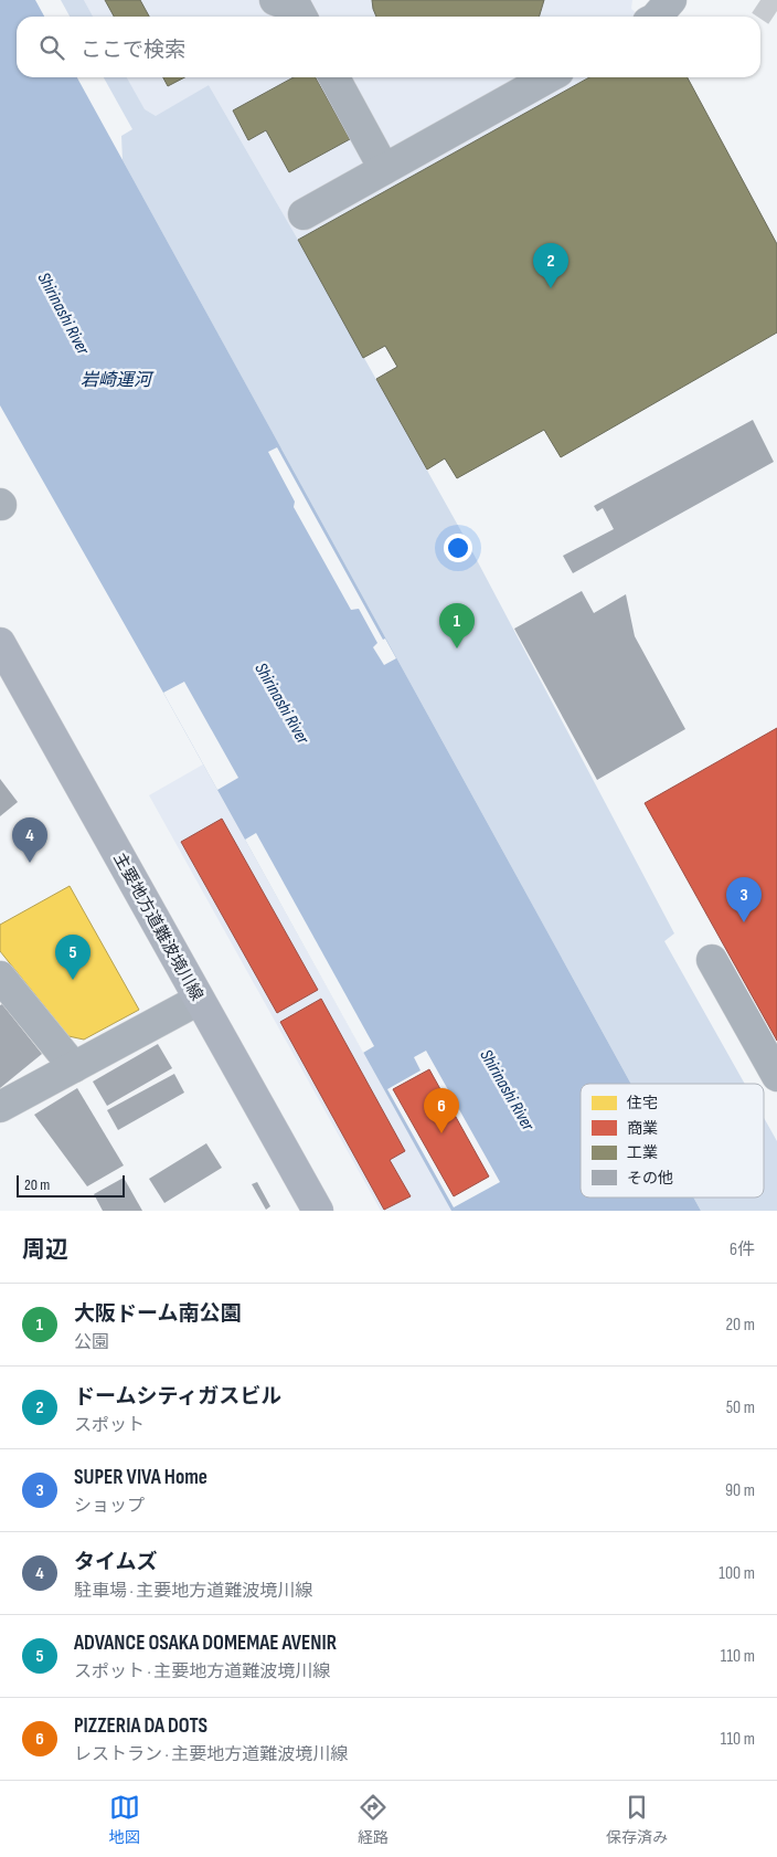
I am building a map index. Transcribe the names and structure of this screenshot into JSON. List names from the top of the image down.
{
  "streets": {
    "main road": ["主要地方道難波境川線"]
  },
  "water": ["Shirinashi River", "岩崎運河"],
  "legend": [
    "住宅",
    "商業",
    "工業",
    "その他"
  ],
  "scale_bar": "20 m",
  "page": {
    "search": "ここで検索",
    "pins": [
      "2",
      "1",
      "4",
      "3",
      "5",
      "6"
    ],
    "scale": "20 m",
    "heading": ["周辺", "6件"],
    "list": [
      {
        "mark": "1",
        "name": "大阪ドーム南公園",
        "note": "公園",
        "value": "20 m"
      },
      {
        "mark": "2",
        "name": "ドームシティガスビル",
        "note": "スポット",
        "value": "50 m"
      },
      {
        "mark": "3",
        "name": "SUPER VIVA Home",
        "note": "ショップ",
        "value": "90 m"
      },
      {
        "mark": "4",
        "name": "タイムズ",
        "note": "駐車場 · 主要地方道難波境川線",
        "value": "100 m"
      },
      {
        "mark": "5",
        "name": "ADVANCE OSAKA DOMEMAE AVENIR",
        "note": "スポット · 主要地方道難波境川線",
        "value": "110 m"
      },
      {
        "mark": "6",
        "name": "PIZZERIA DA DOTS",
        "note": "レストラン · 主要地方道難波境川線",
        "value": "110 m"
      }
    ],
    "nav": ["地図", "経路", "保存済み"]
  }
}
